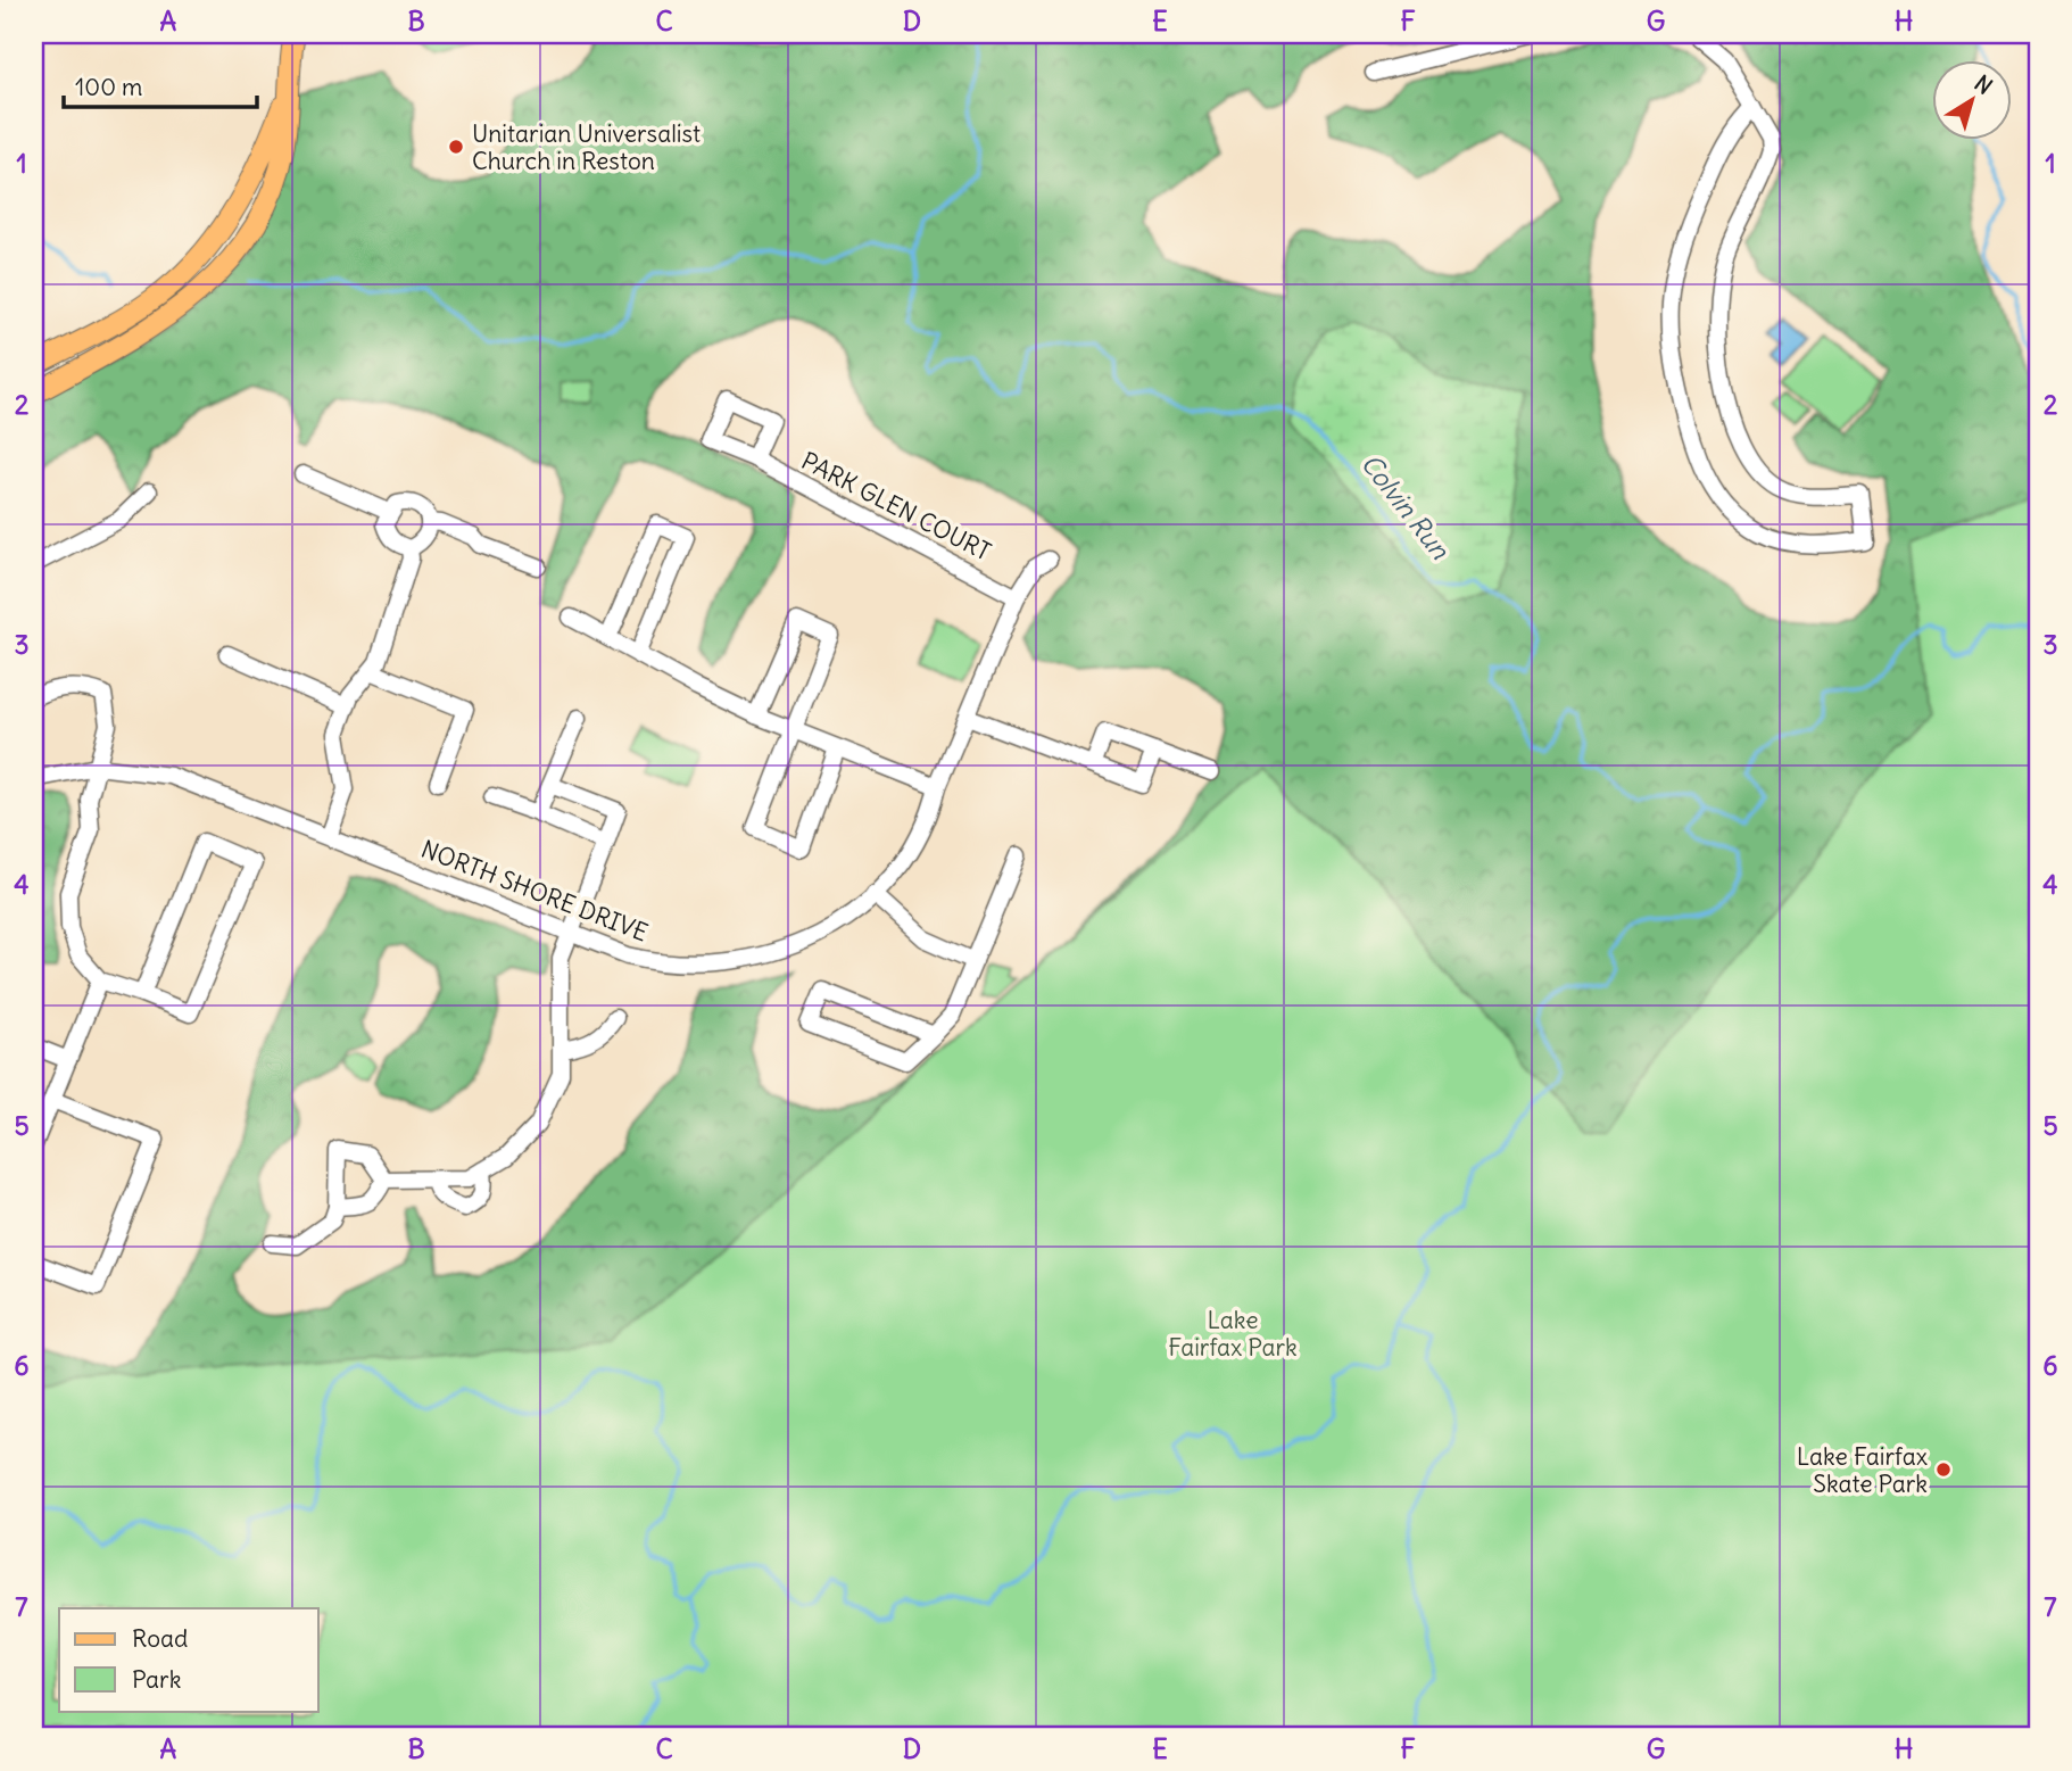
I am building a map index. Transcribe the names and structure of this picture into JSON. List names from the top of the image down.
{
  "streets": {
    "street": ["PARK GLEN COURT", "NORTH SHORE DRIVE"]
  },
  "crossings": [
    ["PARK GLEN COURT", "NORTH SHORE DRIVE"]
  ],
  "water": ["Colvin Run"],
  "parks": ["Lake Fairfax Park"],
  "places": ["Unitarian Universalist Church in Reston", "Lake Fairfax Skate Park"],
  "legend": ["Road", "Park"],
  "scale_bar": "100 m",
  "north": "top right",
  "grid": {
    "columns": [
      "A",
      "B",
      "C",
      "D",
      "E",
      "F",
      "G",
      "H"
    ],
    "rows": [
      "1",
      "2",
      "3",
      "4",
      "5",
      "6",
      "7"
    ]
  }
}
